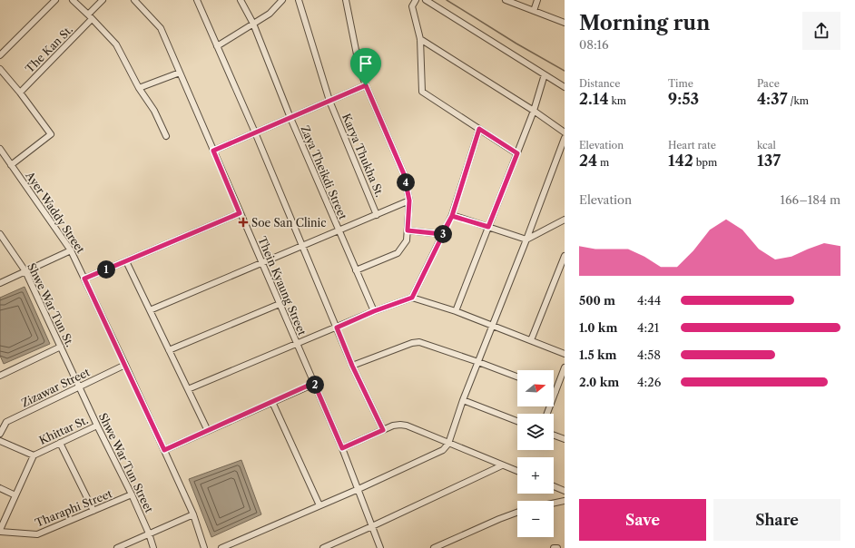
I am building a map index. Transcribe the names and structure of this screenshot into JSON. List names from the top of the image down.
{
  "streets": {
    "street": [
      "The Kan St.",
      "Karya Thukha St.",
      "Zaya Theikdi Street",
      "Ayer Waddy Street",
      "Thein Kyaung Street",
      "Shwe War Tun St.",
      "Zizawar Street",
      "Khittar St.",
      "Shwe War Tun Street",
      "Tharaphi Street"
    ]
  },
  "crossings": [
    ["Ayer Waddy Street", "Zizawar Street"],
    ["Shwe War Tun St.", "Zizawar Street"],
    ["Shwe War Tun St.", "Shwe War Tun Street"],
    ["Zizawar Street", "Shwe War Tun Street"],
    ["Khittar St.", "Shwe War Tun Street"],
    ["Khittar St.", "Tharaphi Street"],
    ["Shwe War Tun Street", "Tharaphi Street"]
  ],
  "places": {
    "health": ["Soe San Clinic"]
  },
  "north": "right",
  "page": {
    "heading": ["Morning run", "08:16"],
    "stats": [
      ["Distance", "2.14 km"],
      ["Time", "9:53"],
      ["Pace", "4:37 /km"],
      ["Elevation", "24 m"],
      ["Heart rate", "142 bpm"],
      ["kcal", "137"]
    ],
    "pins": [
      "4",
      "3",
      "1",
      "2"
    ],
    "chart": ["Elevation", "166–184 m"],
    "list": [
      {
        "name": "500 m",
        "note": "4:44"
      },
      {
        "name": "1.0 km",
        "note": "4:21"
      },
      {
        "name": "1.5 km",
        "note": "4:58"
      },
      {
        "name": "2.0 km",
        "note": "4:26"
      }
    ],
    "map_buttons": ["+", "−"],
    "buttons": ["Save", "Share"]
  }
}
